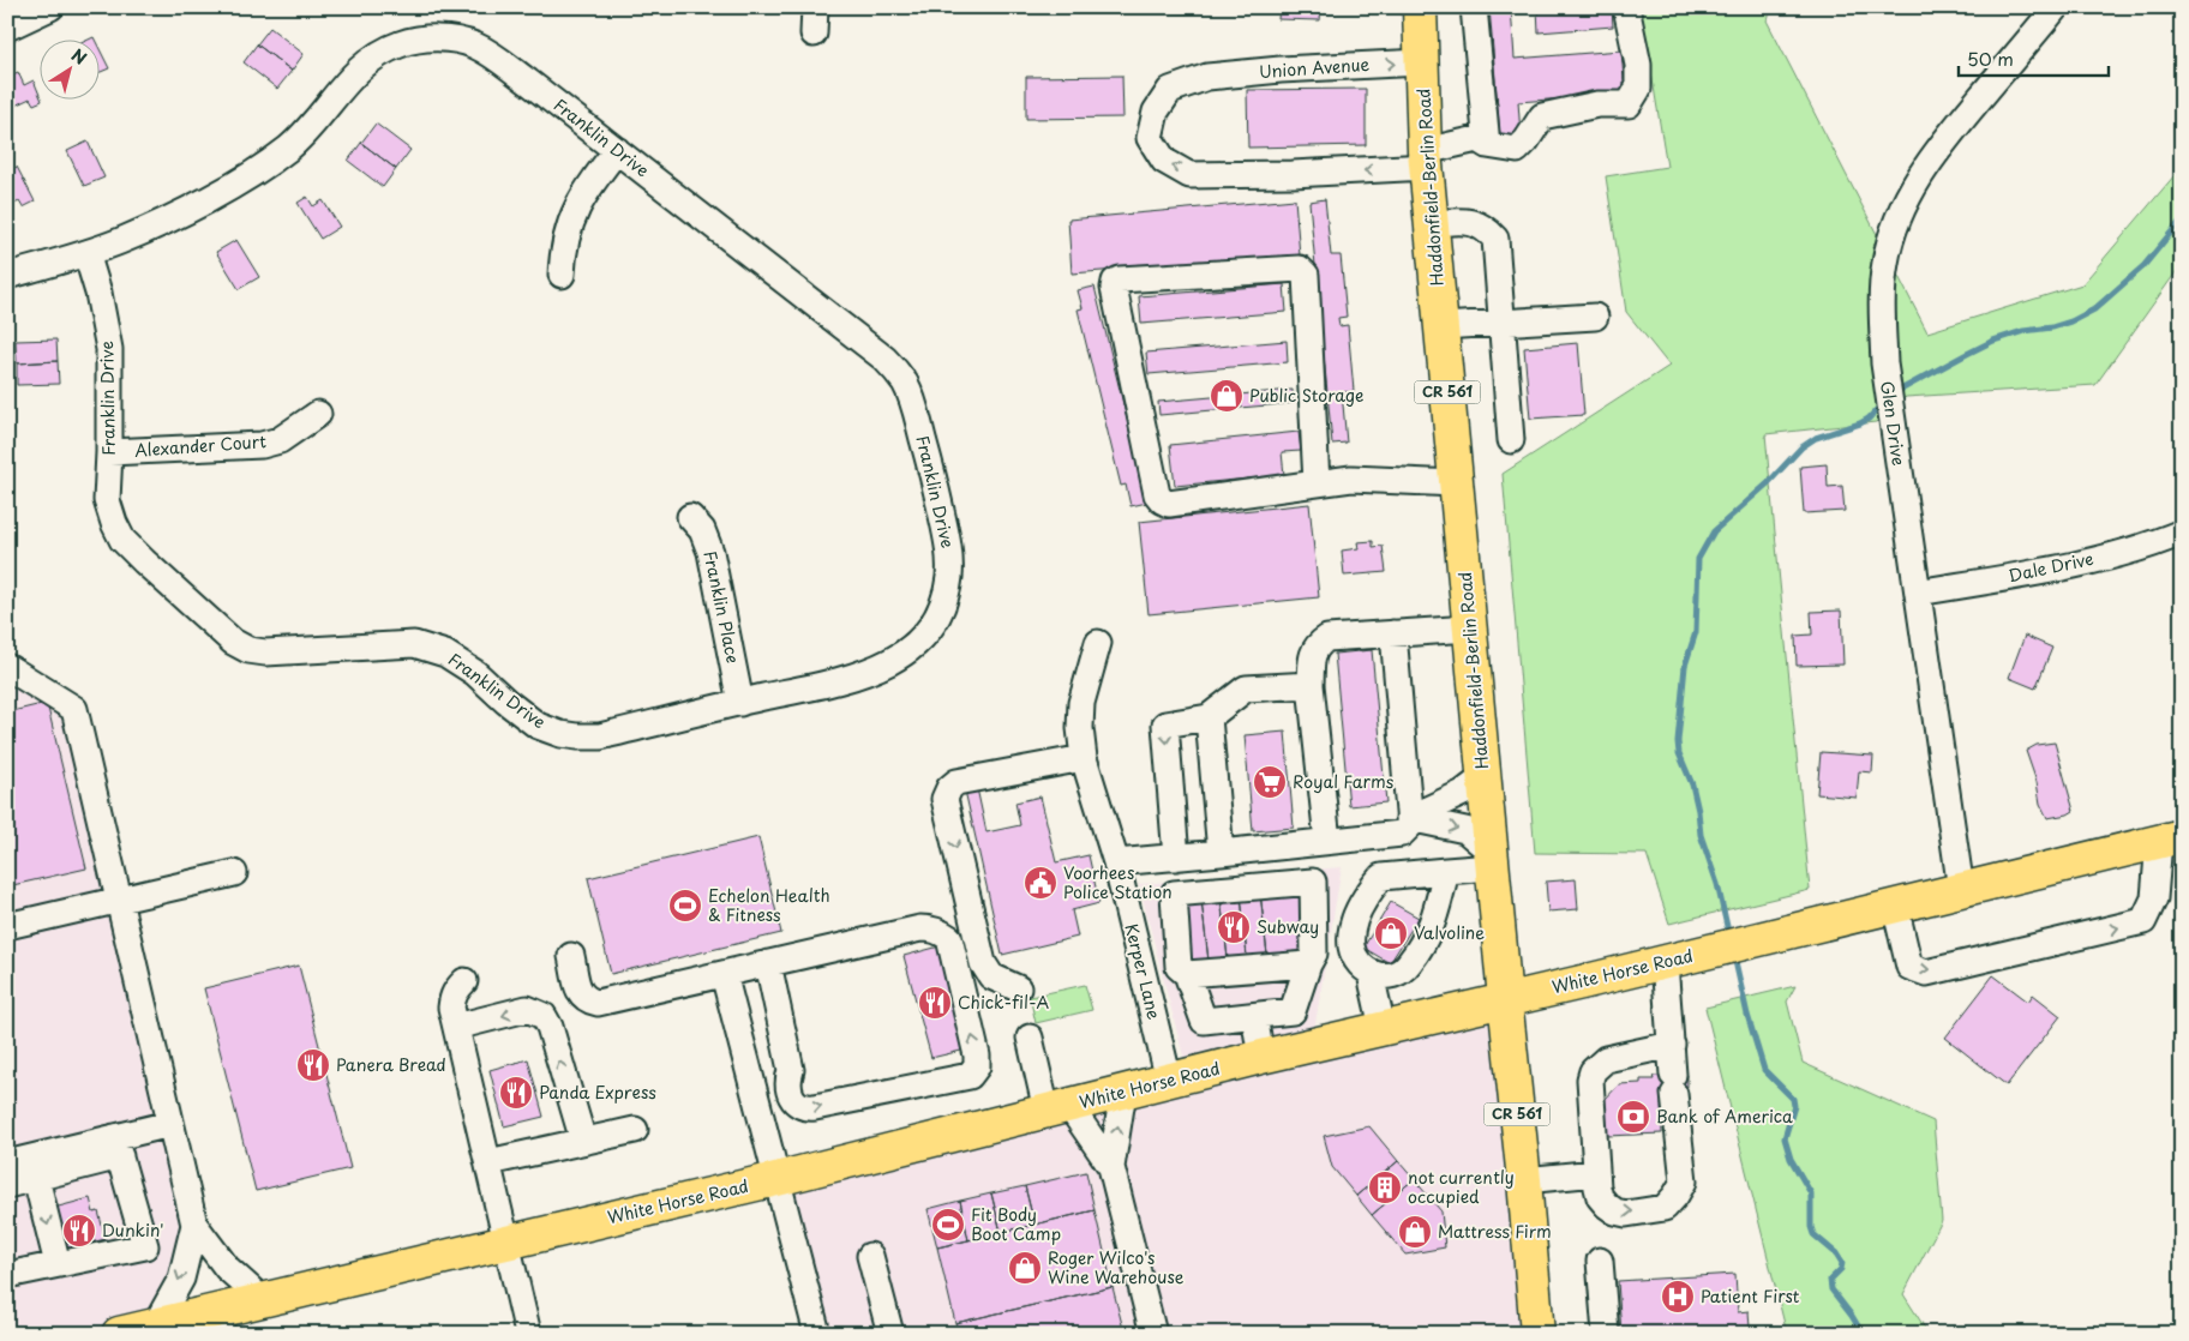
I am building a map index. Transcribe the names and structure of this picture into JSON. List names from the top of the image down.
{
  "streets": {
    "main road": ["Haddonfield-Berlin Road", "CR 561", "White Horse Road"],
    "street": [
      "Union Avenue",
      "Franklin Drive",
      "Glen Drive",
      "Alexander Court",
      "Dale Drive",
      "Franklin Place",
      "Kerper Lane"
    ]
  },
  "crossings": [
    ["Union Avenue", "Haddonfield-Berlin Road"],
    ["Franklin Drive", "Alexander Court"],
    ["Franklin Drive", "Franklin Place"],
    ["Haddonfield-Berlin Road", "White Horse Road"],
    ["Glen Drive", "Dale Drive"],
    ["Glen Drive", "White Horse Road"],
    ["Kerper Lane", "White Horse Road"]
  ],
  "places": {
    "shop": [
      "Public Storage",
      "Valvoline",
      "Mattress Firm",
      "Roger Wilco's Wine Warehouse"
    ],
    "supermarket": ["Royal Farms"],
    "public building": ["Voorhees Police Station"],
    "sports": ["Echelon Health & Fitness", "Fit Body Boot Camp"],
    "restaurant": [
      "Subway",
      "Chick-fil-A",
      "Panera Bread",
      "Panda Express",
      "Dunkin'"
    ],
    "bank": ["Bank of America"],
    "building": ["not currently occupied"],
    "hospital": ["Patient First"]
  },
  "scale_bar": "50 m",
  "north": "top right"
}
